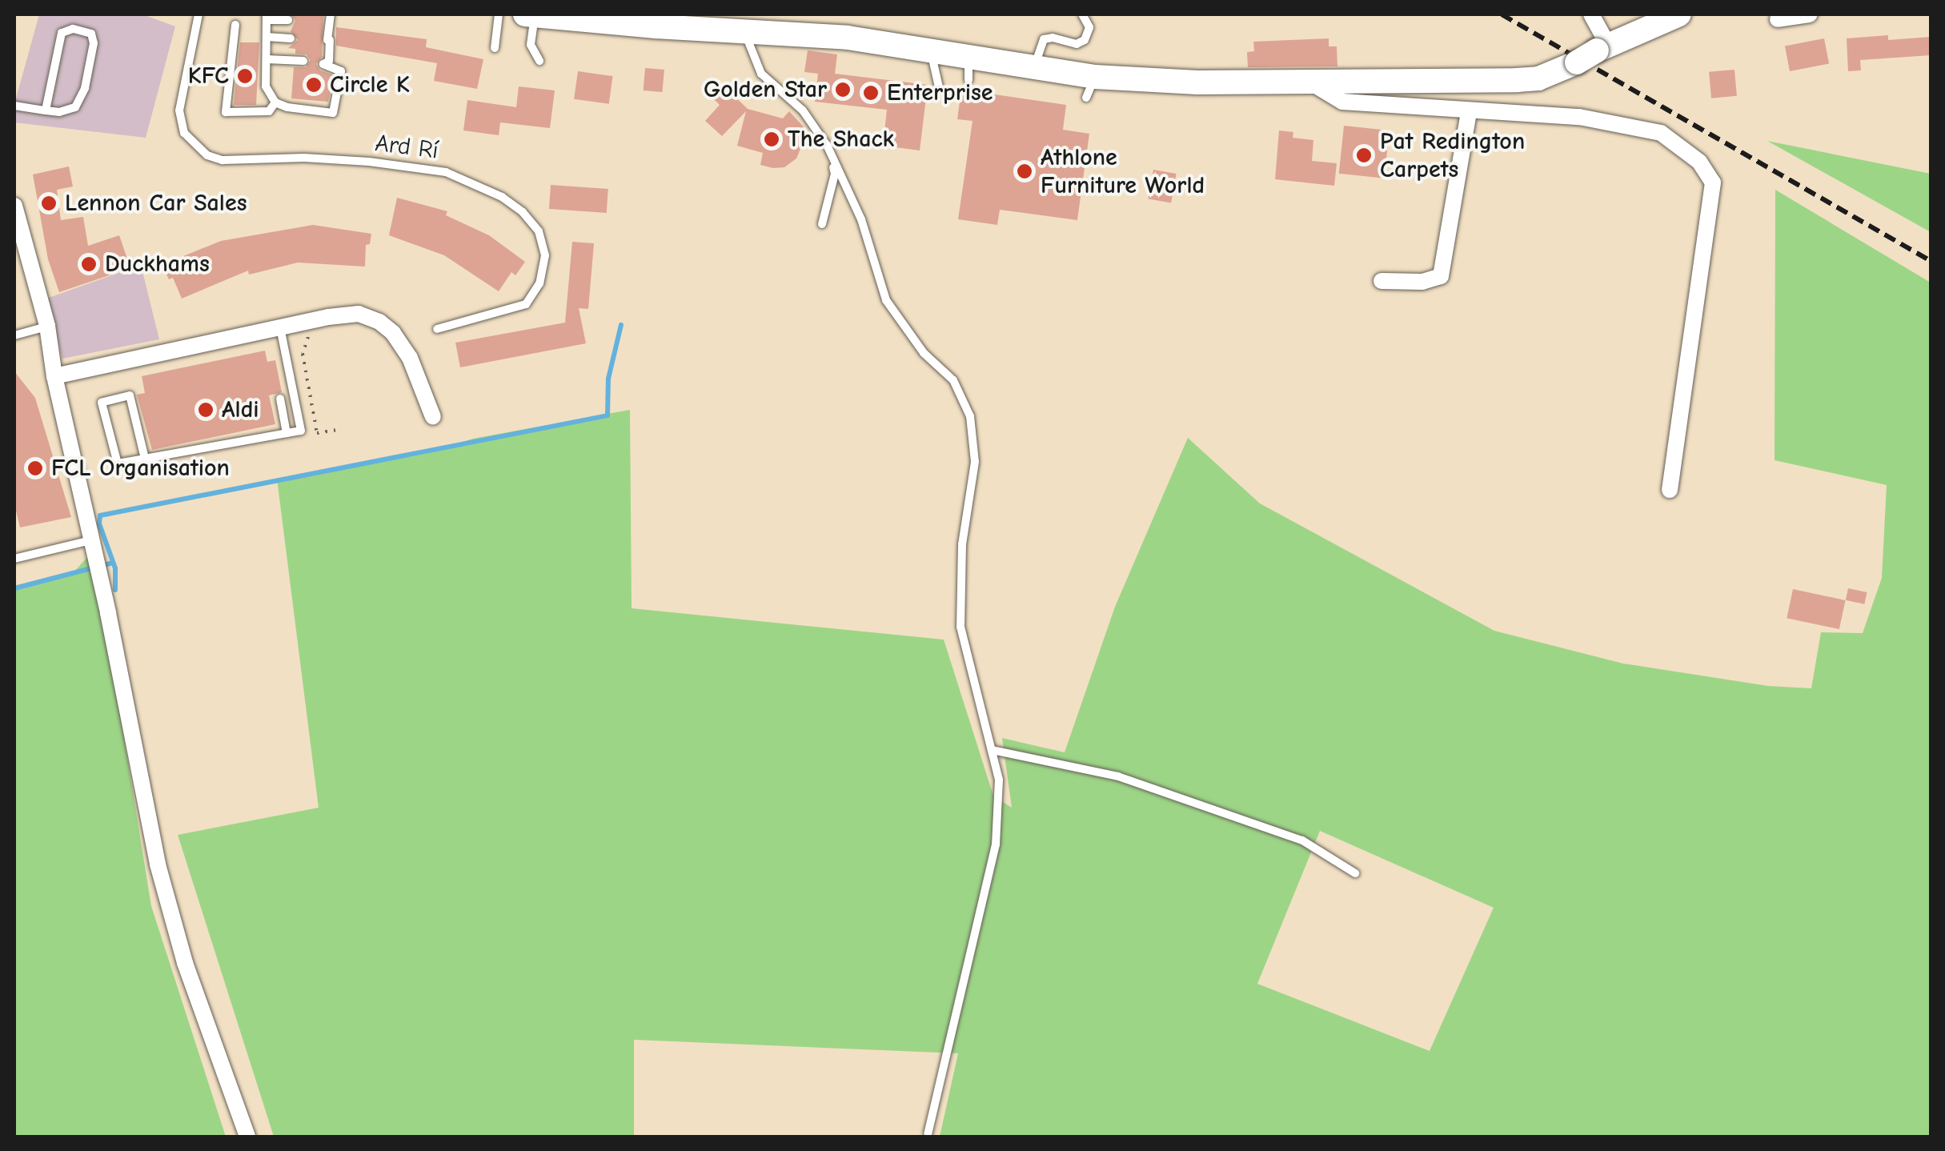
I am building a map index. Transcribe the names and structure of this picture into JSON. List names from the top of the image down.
{
  "streets": {
    "lane": ["Ard Rí"]
  },
  "places": [
    "KFC",
    "Circle K",
    "Golden Star",
    "Enterprise",
    "The Shack",
    "Pat Redington Carpets",
    "Athlone Furniture World",
    "Lennon Car Sales",
    "Duckhams",
    "Aldi",
    "FCL Organisation"
  ]
}
